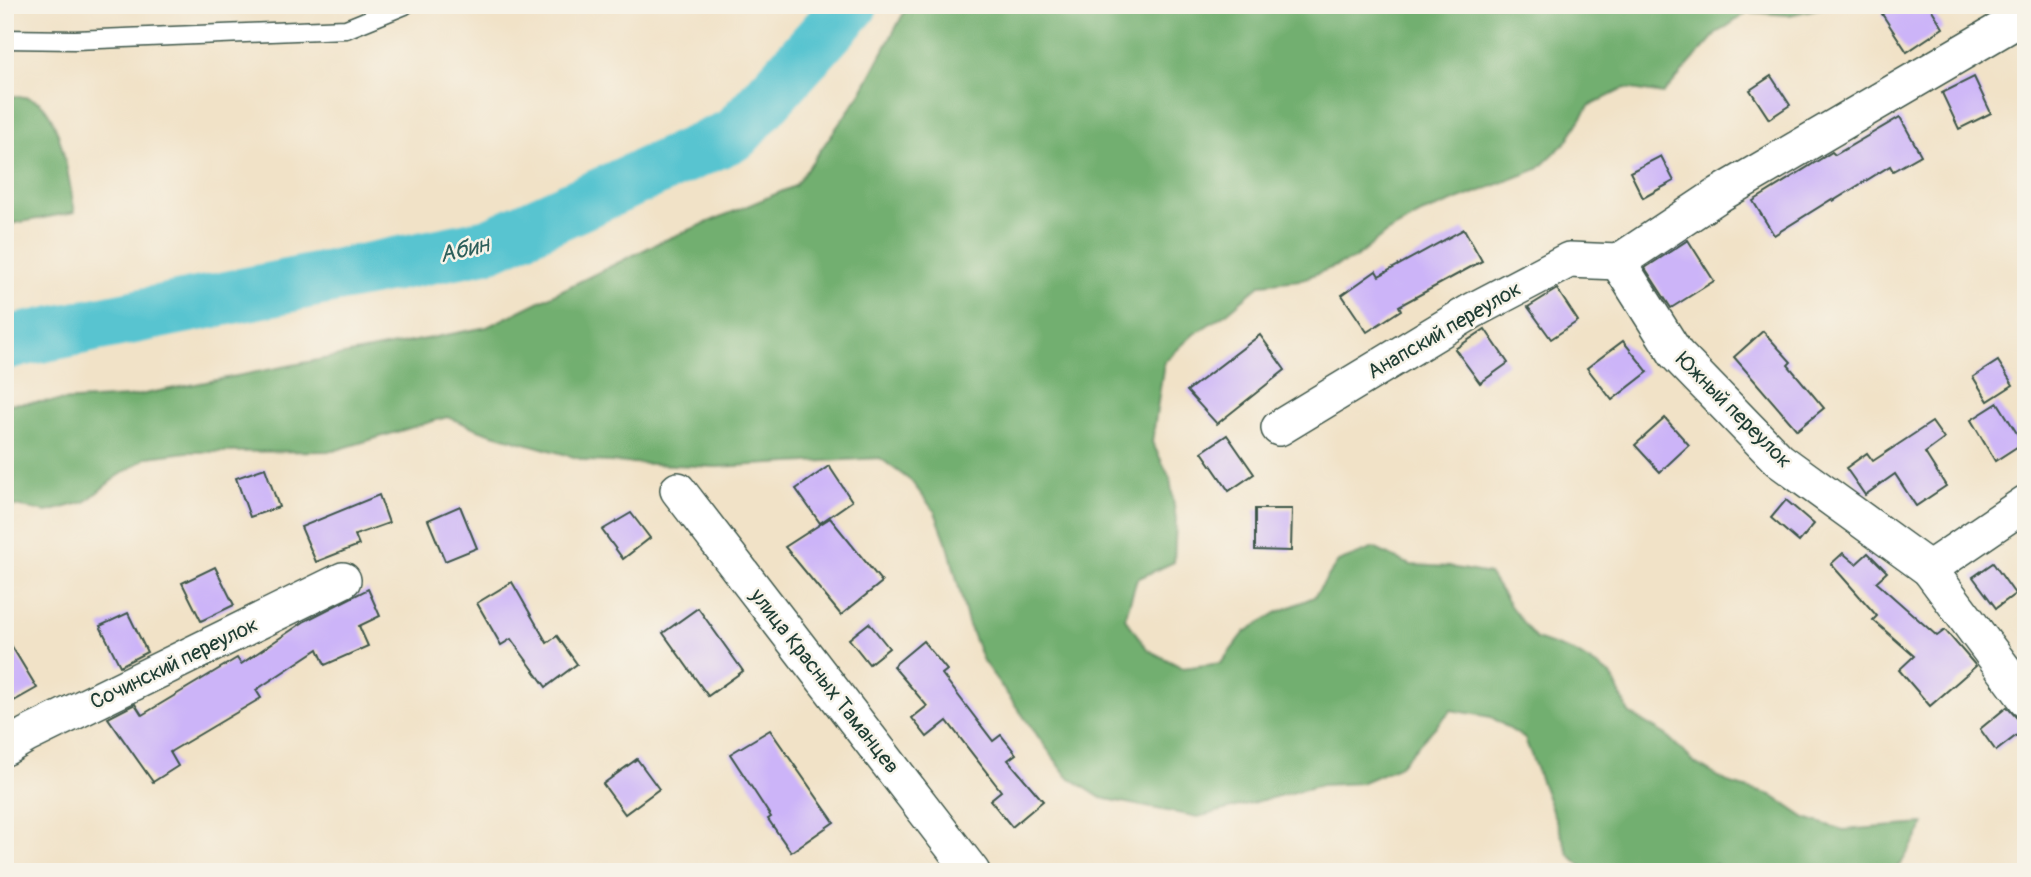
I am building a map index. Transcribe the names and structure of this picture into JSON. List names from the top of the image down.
{
  "streets": {
    "street": [
      "Анапский переулок",
      "Южный переулок",
      "Сочинский переулок",
      "улица Красных Таманцев"
    ]
  },
  "crossings": [
    ["Анапский переулок", "Южный переулок"]
  ],
  "water": ["Абин"]
}
